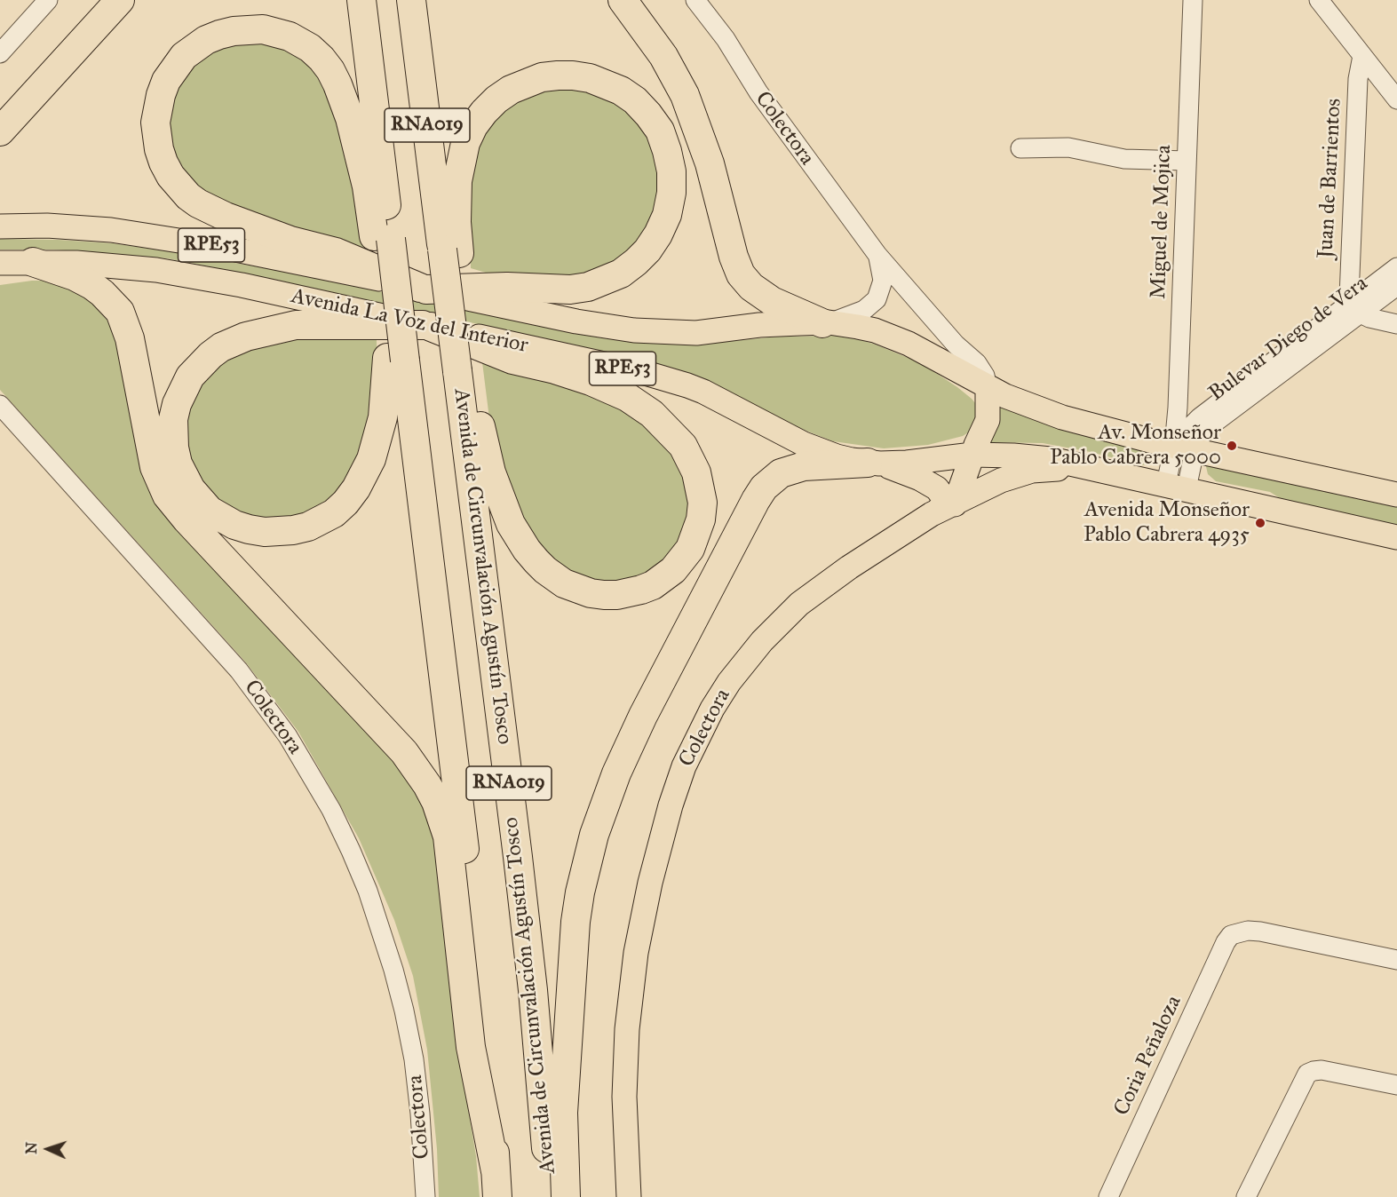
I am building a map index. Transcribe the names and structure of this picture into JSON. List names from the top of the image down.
{
  "streets": {
    "highway": ["RNA019", "Avenida de Circunvalación Agustín Tosco"],
    "main road": ["Colectora", "RPE53", "Avenida La Voz del Interior"],
    "street": [
      "Juan de Barrientos",
      "Miguel de Mojica",
      "Bulevar Diego de Vera",
      "Coria Peñaloza"
    ]
  },
  "crossings": [
    ["RNA019", "Avenida La Voz del Interior"],
    ["Colectora", "Avenida La Voz del Interior"],
    ["Juan de Barrientos", "Bulevar Diego de Vera"],
    ["Miguel de Mojica", "Avenida La Voz del Interior"],
    ["Miguel de Mojica", "Bulevar Diego de Vera"],
    ["Avenida La Voz del Interior", "Bulevar Diego de Vera"],
    ["Avenida La Voz del Interior", "Avenida de Circunvalación Agustín Tosco"]
  ],
  "places": ["Av. Monseñor Pablo Cabrera 5000", "Avenida Monseñor Pablo Cabrera 4935"],
  "north": "left"
}
